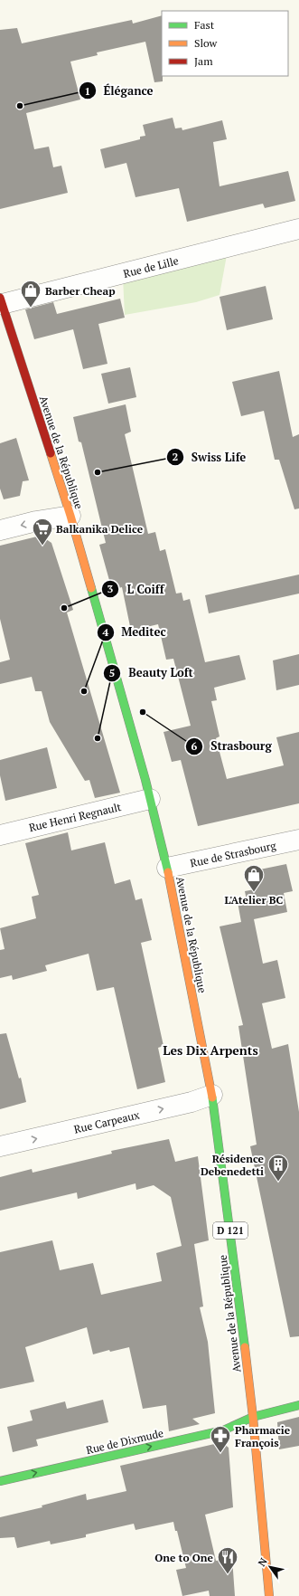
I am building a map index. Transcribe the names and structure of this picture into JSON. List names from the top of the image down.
{
  "streets": {
    "main road": ["Avenue de la République", "D 121", "Rue de Dixmude"],
    "street": [
      "Rue de Lille",
      "Rue Henri Regnault",
      "Rue de Strasbourg",
      "Rue Carpeaux"
    ]
  },
  "crossings": [
    ["Rue de Lille", "Avenue de la République"],
    ["Avenue de la République", "Rue Henri Regnault"],
    ["Avenue de la République", "Rue de Strasbourg"],
    ["Avenue de la République", "Rue Carpeaux"],
    ["Avenue de la République", "Rue de Dixmude"]
  ],
  "one_way": ["Rue Carpeaux", "Rue de Dixmude"],
  "districts": ["Les Dix Arpents"],
  "places": {
    "other": [
      "Élégance",
      "Swiss Life",
      "L Coiff",
      "Meditec",
      "Strasbourg",
      "Beauty Loft"
    ],
    "shop": ["Barber Cheap", "L'Atelier BC"],
    "supermarket": ["Balkanika Delice"],
    "building": ["Résidence Debenedetti"],
    "pharmacy": ["Pharmacie François"],
    "restaurant": ["One to One"]
  },
  "legend": ["Fast", "Slow", "Jam"],
  "north": "top left"
}
